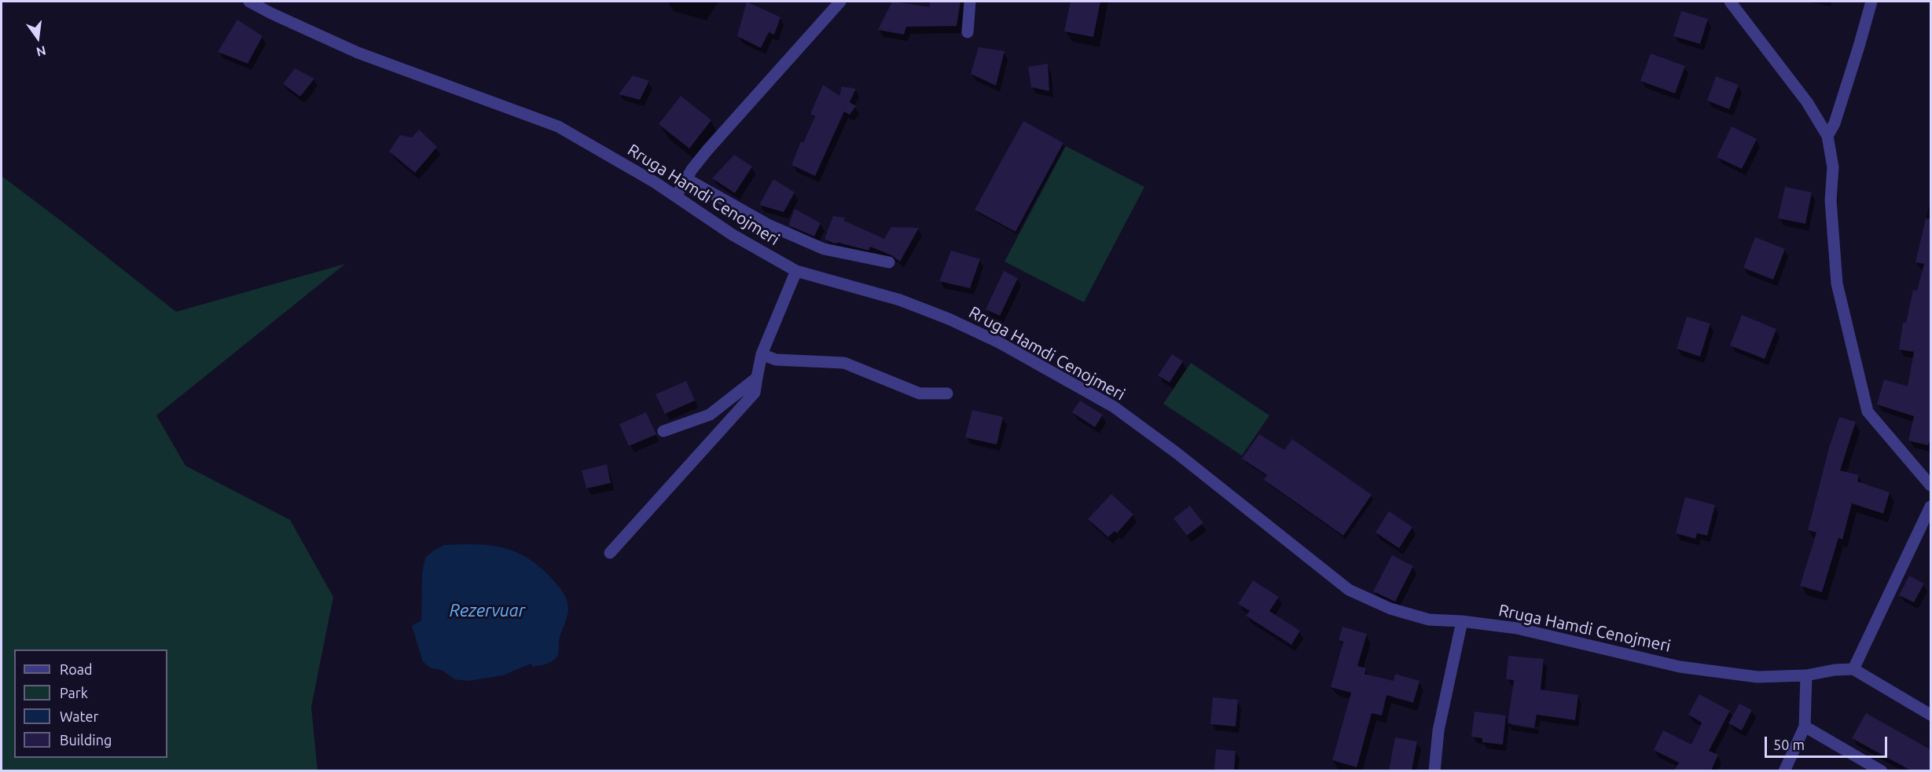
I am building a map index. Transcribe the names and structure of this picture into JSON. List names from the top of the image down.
{
  "streets": {
    "street": ["Rruga Hamdi Cenojmeri"]
  },
  "water": ["Rezervuar"],
  "legend": [
    "Road",
    "Park",
    "Water",
    "Building"
  ],
  "scale_bar": "50 m",
  "north": "bottom"
}
